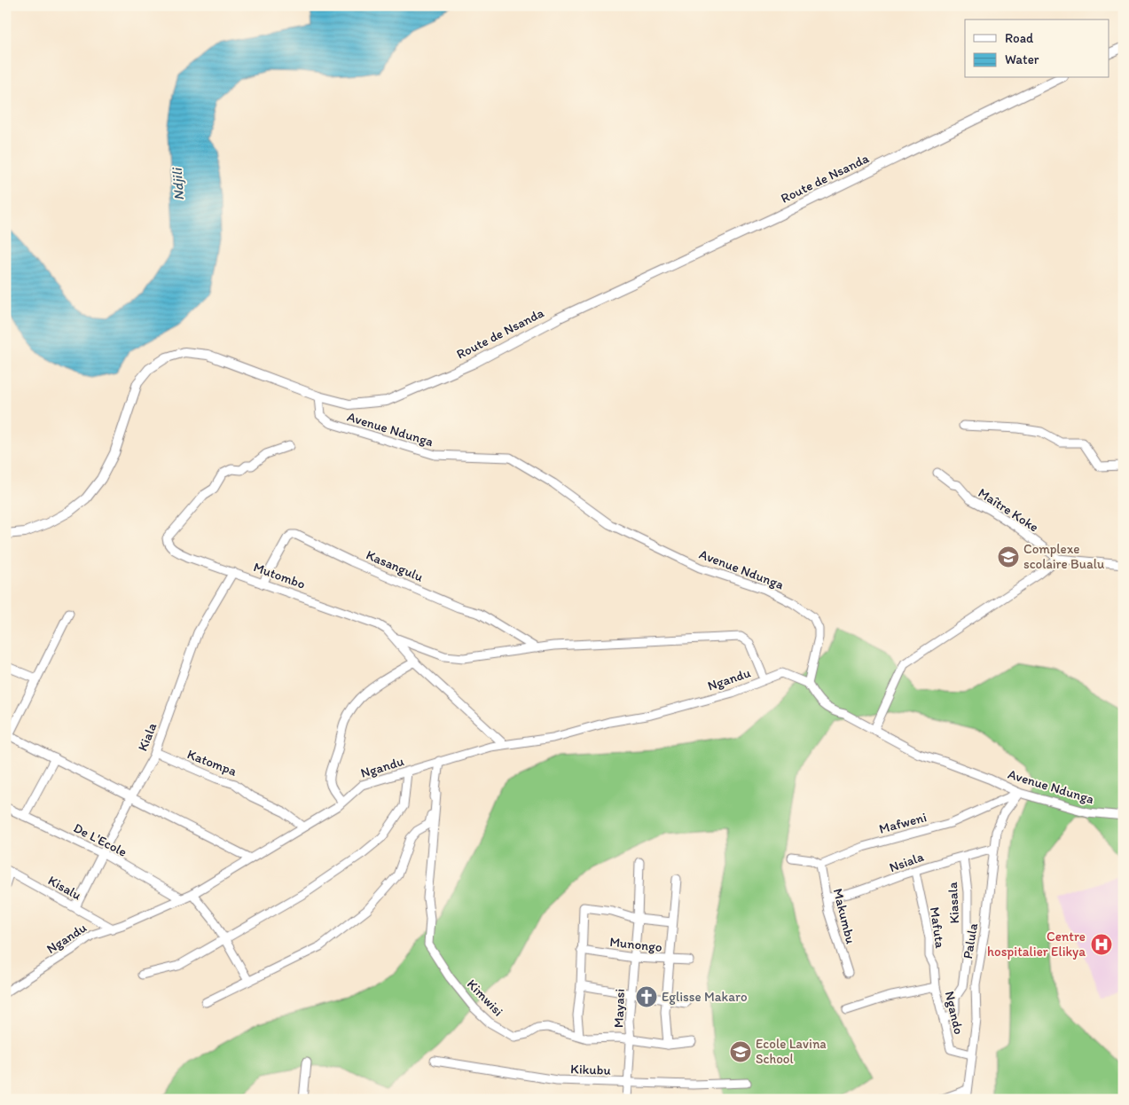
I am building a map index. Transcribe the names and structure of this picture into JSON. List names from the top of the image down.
{
  "streets": {
    "street": [
      "Route de Nsanda",
      "Avenue Ndunga",
      "Maître Koke",
      "Kasangulu",
      "Mutombo",
      "Ngandu",
      "Kiala",
      "Katompa",
      "Mafweni",
      "De L'Ecole",
      "Nsiala",
      "Kisalu",
      "Kiasala",
      "Makumbu",
      "Mafuta",
      "Palula",
      "Munongo",
      "Kimwisi",
      "Mayasi",
      "Ngando",
      "Kikubu"
    ]
  },
  "crossings": [
    ["Route de Nsanda", "Avenue Ndunga"],
    ["Avenue Ndunga", "Ngandu"],
    ["Avenue Ndunga", "Mafweni"],
    ["Avenue Ndunga", "Palula"],
    ["Kasangulu", "Mutombo"],
    ["Mutombo", "Ngandu"],
    ["Mutombo", "Kiala"],
    ["Ngandu", "Katompa"],
    ["Ngandu", "De L'Ecole"],
    ["Ngandu", "Kisalu"],
    ["Kiala", "Katompa"],
    ["Kiala", "De L'Ecole"],
    ["Kiala", "Kisalu"],
    ["Mafweni", "Makumbu"],
    ["Mafweni", "Palula"],
    ["Nsiala", "Kiasala"],
    ["Nsiala", "Makumbu"],
    ["Nsiala", "Mafuta"],
    ["Nsiala", "Palula"],
    ["Kiasala", "Ngando"],
    ["Mafuta", "Ngando"],
    ["Palula", "Ngando"],
    ["Munongo", "Mayasi"],
    ["Kimwisi", "Mayasi"],
    ["Mayasi", "Kikubu"]
  ],
  "water": ["Ndjili"],
  "places": {
    "school or university": ["Complexe scolaire Bualu", "Ecole Lavina School"],
    "hospital": ["Centre hospitalier Elikya"],
    "church": ["Eglisse Makaro"]
  },
  "legend": ["Road", "Water"]
}
